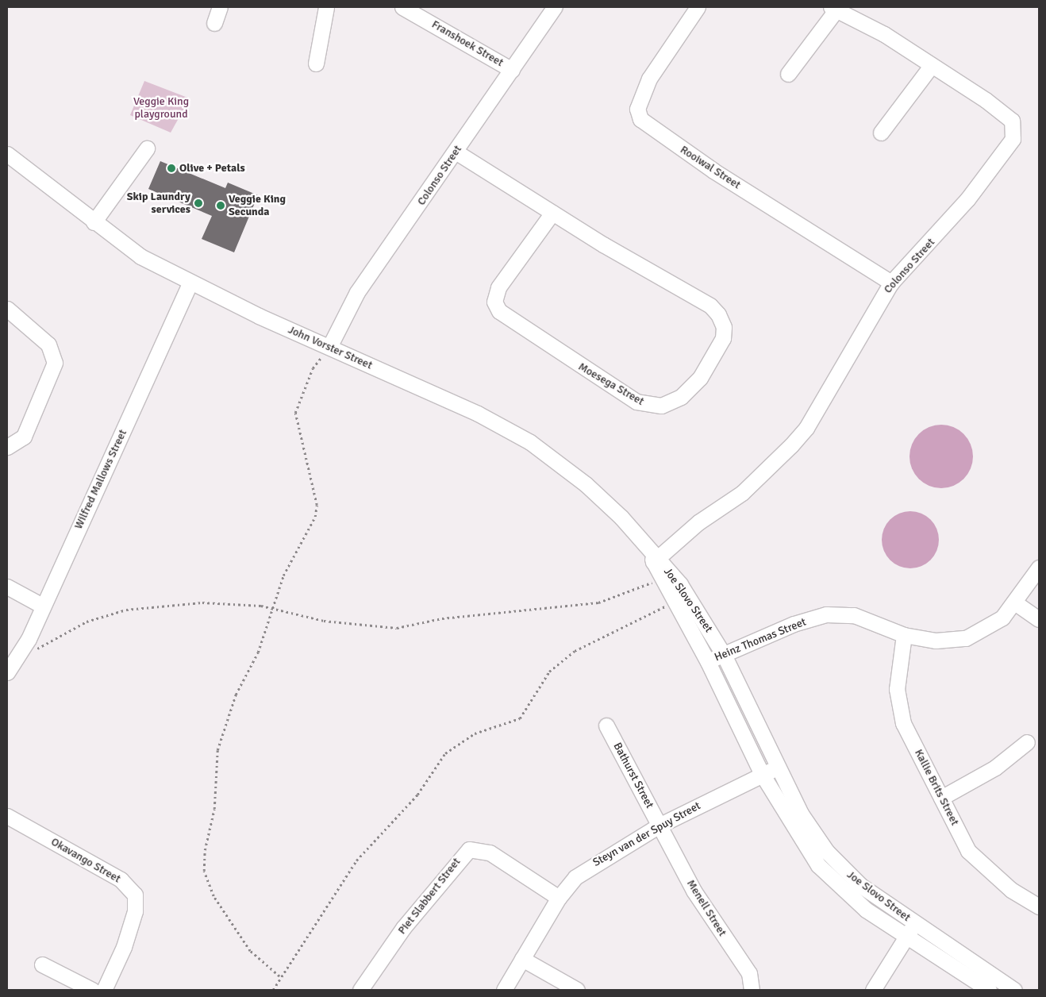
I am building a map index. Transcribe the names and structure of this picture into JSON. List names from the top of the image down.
{
  "streets": {
    "street": [
      "Franshoek Street",
      "Rooiwal Street",
      "Colonso Street",
      "John Vorster Street",
      "Moesega Street",
      "Wilfred Mallows Street",
      "Joe Slovo Street",
      "Heinz Thomas Street",
      "Bathurst Street",
      "Kallie Brits Street",
      "Steyn van der Spuy Street",
      "Okavango Street",
      "Piet Slabbert Street",
      "Menell Street"
    ]
  },
  "crossings": [
    ["Franshoek Street", "Colonso Street"],
    ["Rooiwal Street", "Colonso Street"],
    ["Colonso Street", "John Vorster Street"],
    ["Colonso Street", "Moesega Street"],
    ["Colonso Street", "Joe Slovo Street"],
    ["John Vorster Street", "Wilfred Mallows Street"],
    ["John Vorster Street", "Joe Slovo Street"],
    ["Joe Slovo Street", "Heinz Thomas Street"],
    ["Joe Slovo Street", "Steyn van der Spuy Street"],
    ["Heinz Thomas Street", "Kallie Brits Street"],
    ["Bathurst Street", "Steyn van der Spuy Street"],
    ["Bathurst Street", "Menell Street"],
    ["Steyn van der Spuy Street", "Piet Slabbert Street"],
    ["Steyn van der Spuy Street", "Menell Street"]
  ],
  "parks": ["Veggie King playground"],
  "places": ["Olive + Petals", "Skip Laundry services", "Veggie King Secunda"]
}
